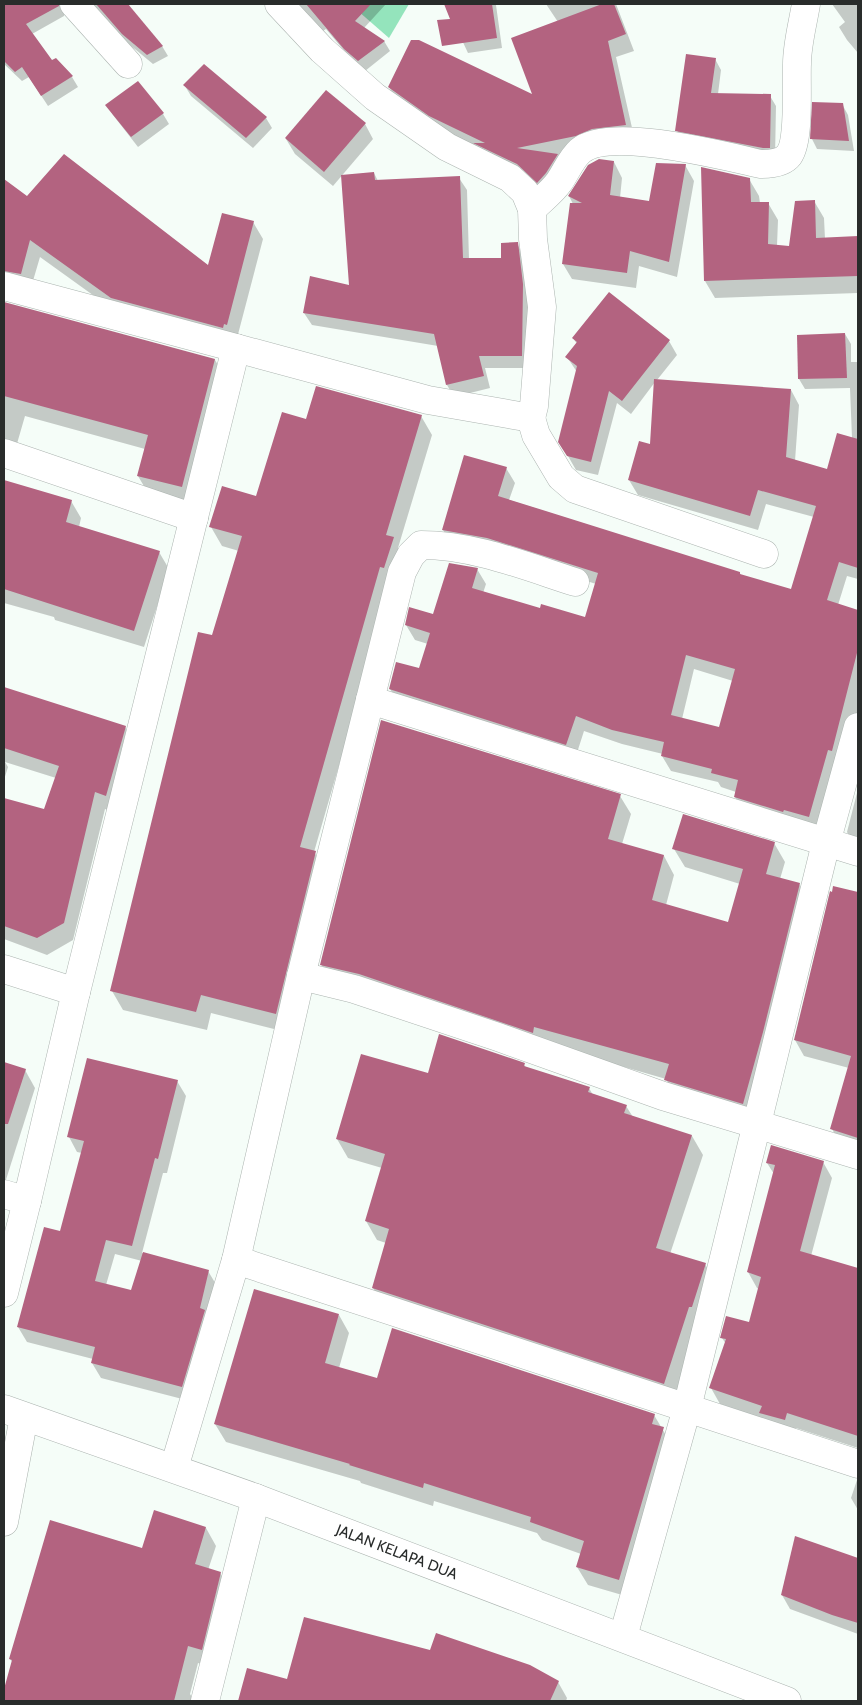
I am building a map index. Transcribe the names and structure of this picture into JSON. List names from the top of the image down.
{
  "streets": {
    "main road": ["JALAN KELAPA DUA"]
  }
}
